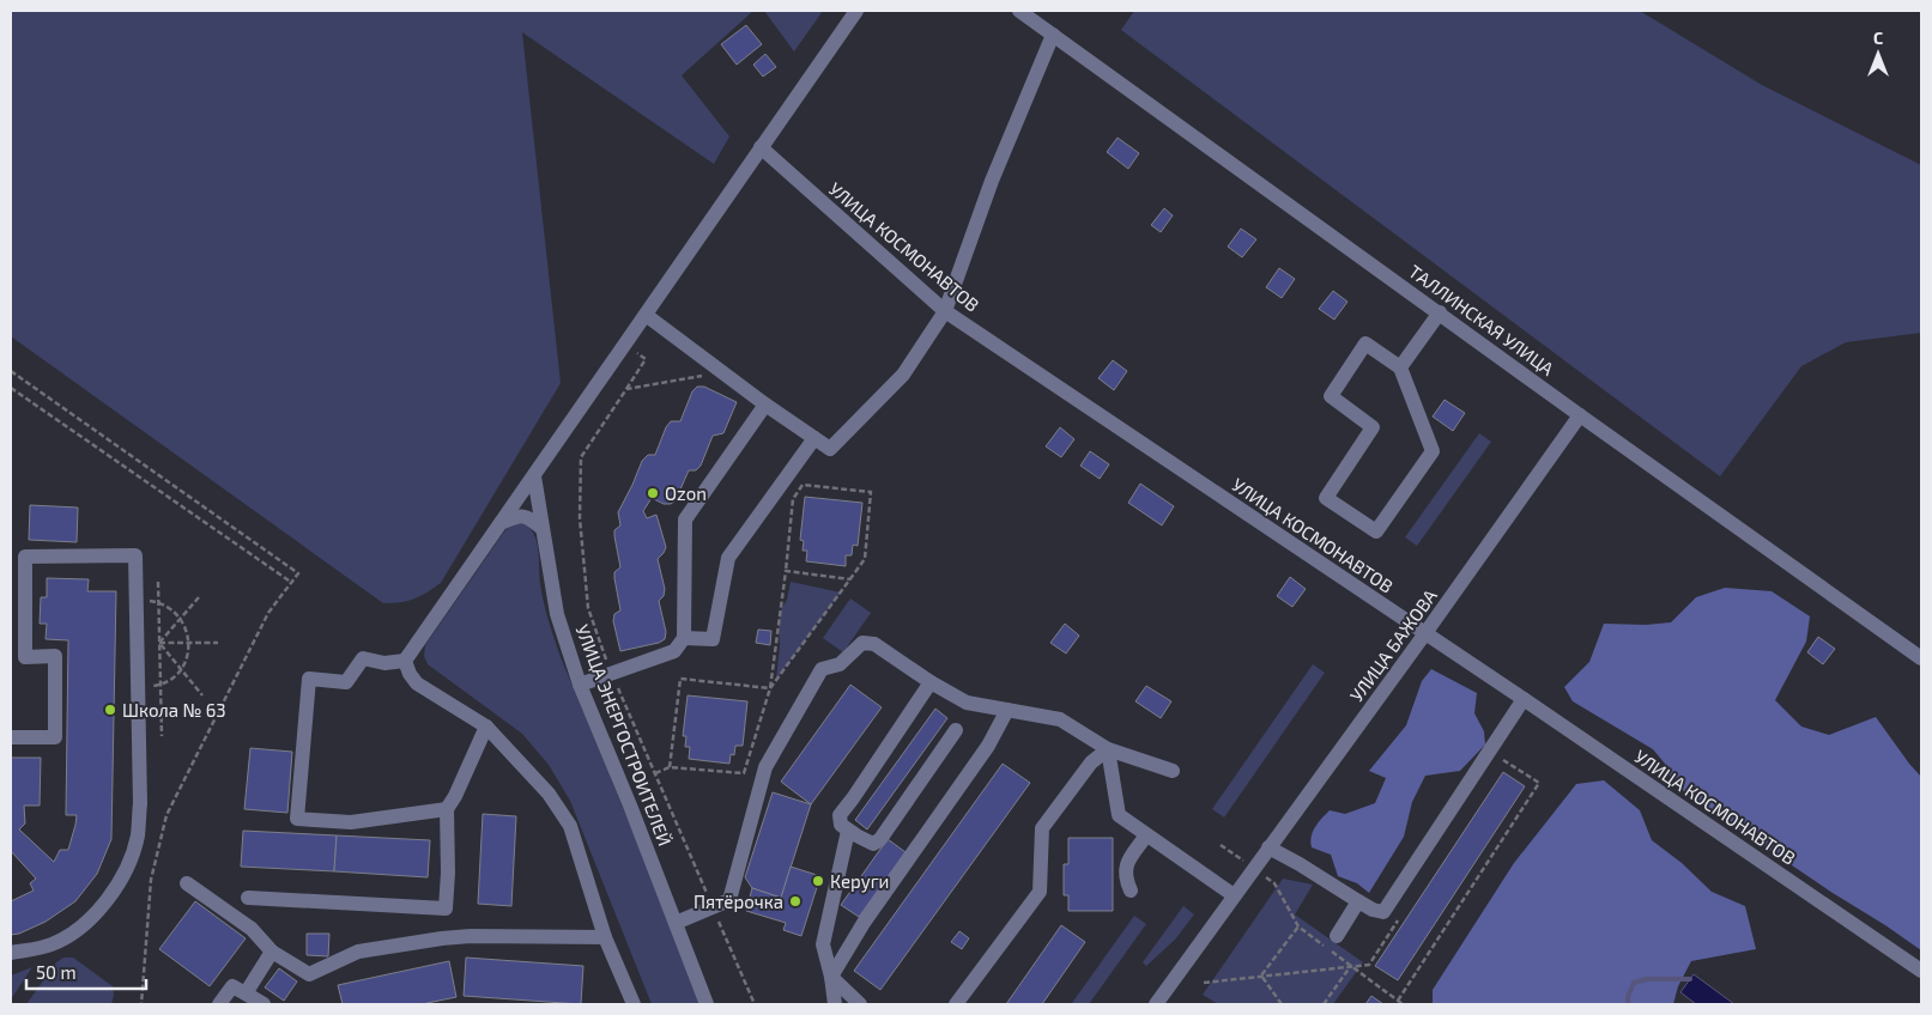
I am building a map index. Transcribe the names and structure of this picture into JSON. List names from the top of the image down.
{
  "streets": {
    "street": [
      "УЛИЦА КОСМОНАВТОВ",
      "ТАЛЛИНСКАЯ УЛИЦА",
      "УЛИЦА БАЖОВА",
      "УЛИЦА ЭНЕРГОСТРОИТЕЛЕЙ"
    ]
  },
  "crossings": [
    ["УЛИЦА КОСМОНАВТОВ", "УЛИЦА БАЖОВА"],
    ["ТАЛЛИНСКАЯ УЛИЦА", "УЛИЦА БАЖОВА"]
  ],
  "places": [
    "Ozon",
    "Школа № 63",
    "Керуги",
    "Пятёрочка"
  ],
  "scale_bar": "50 m",
  "north": "top"
}
